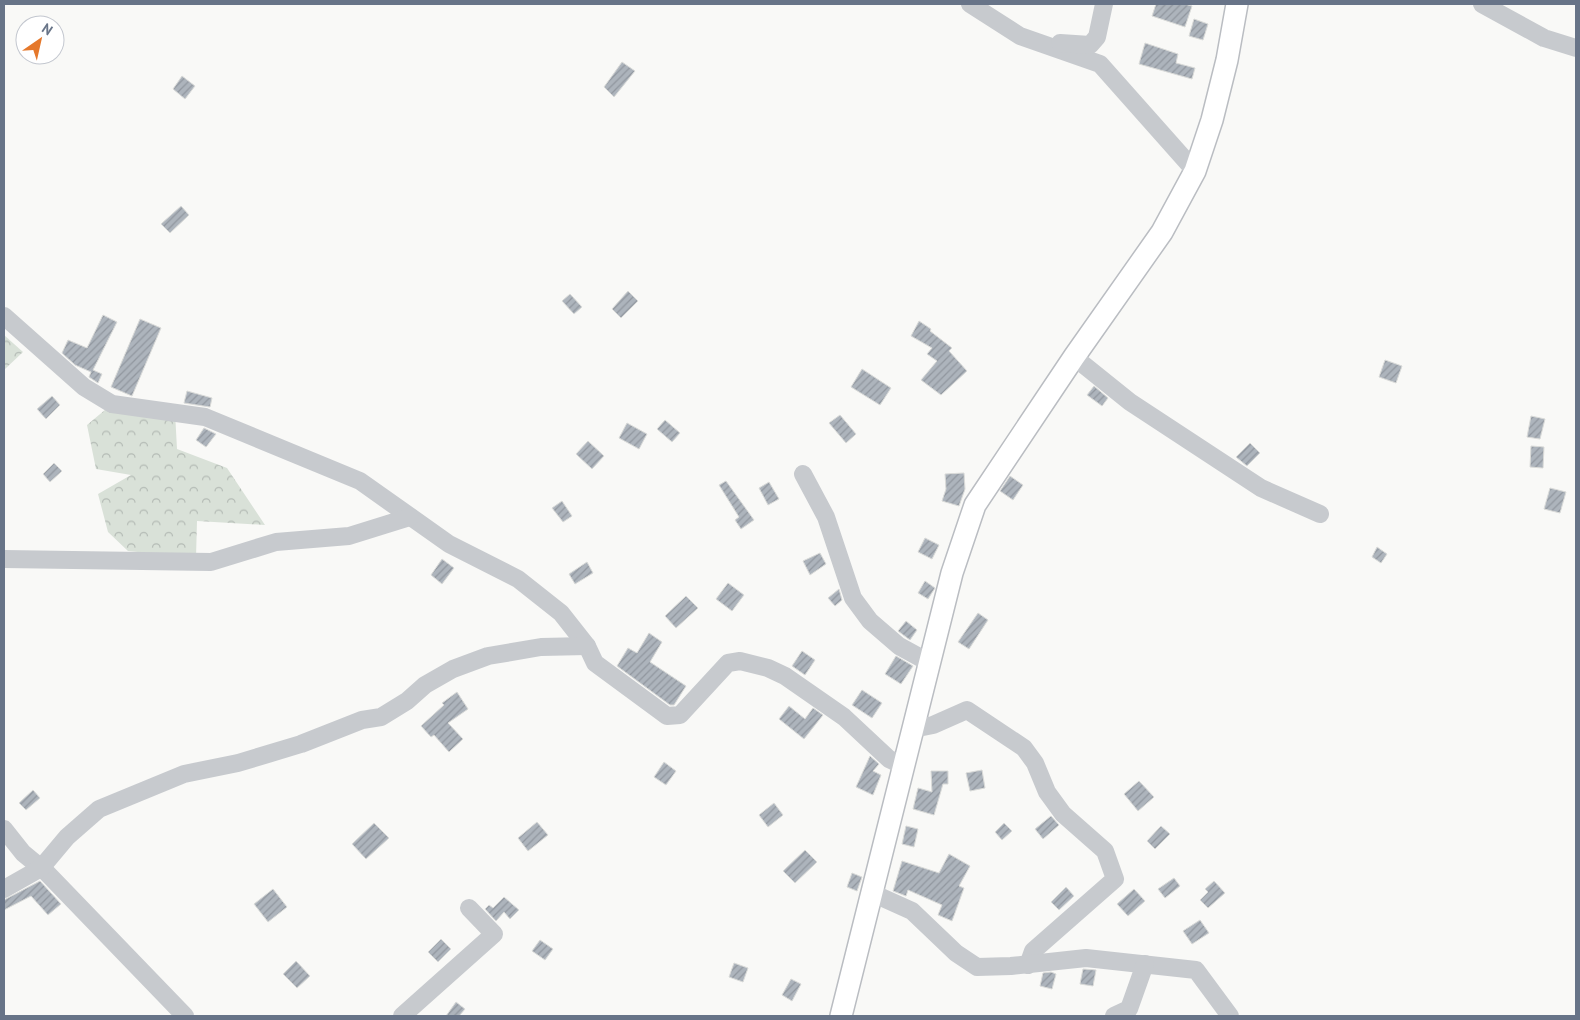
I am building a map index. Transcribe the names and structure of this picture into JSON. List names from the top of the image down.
{
  "north": "top right"
}
